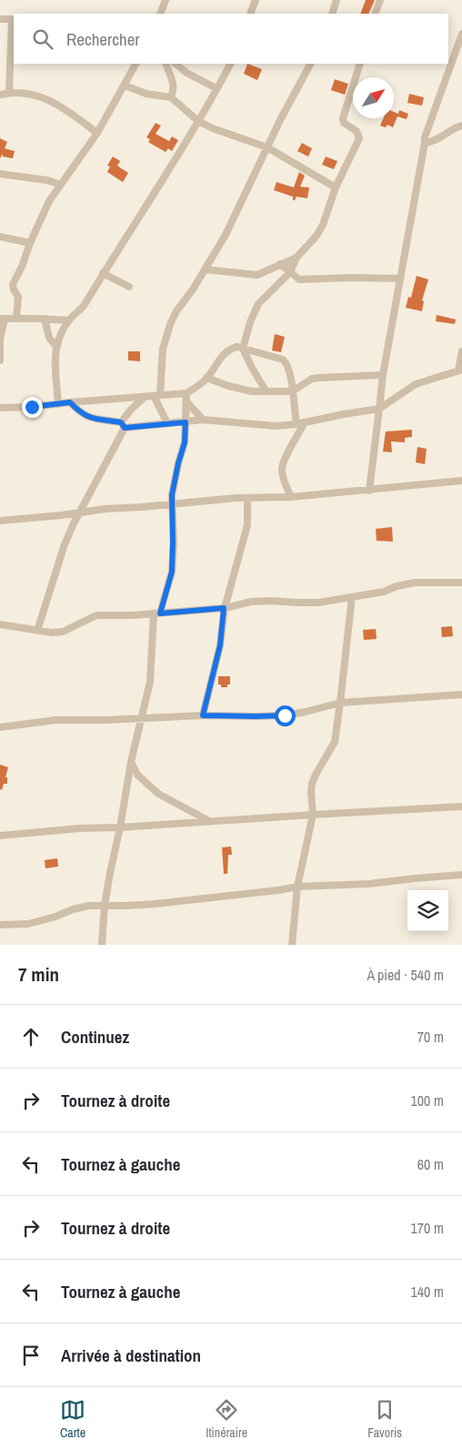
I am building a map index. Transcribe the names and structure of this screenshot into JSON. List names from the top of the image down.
{
  "north": "top right",
  "page": {
    "search": "Rechercher",
    "heading": ["7 min", "À pied · 540 m"],
    "list": [
      ["Continuez", "70 m"],
      ["Tournez à droite", "100 m"],
      ["Tournez à gauche", "60 m"],
      ["Tournez à droite", "170 m"],
      ["Tournez à gauche", "140 m"],
      "Arrivée à destination"
    ],
    "nav": ["Carte", "Itinéraire", "Favoris"]
  }
}
